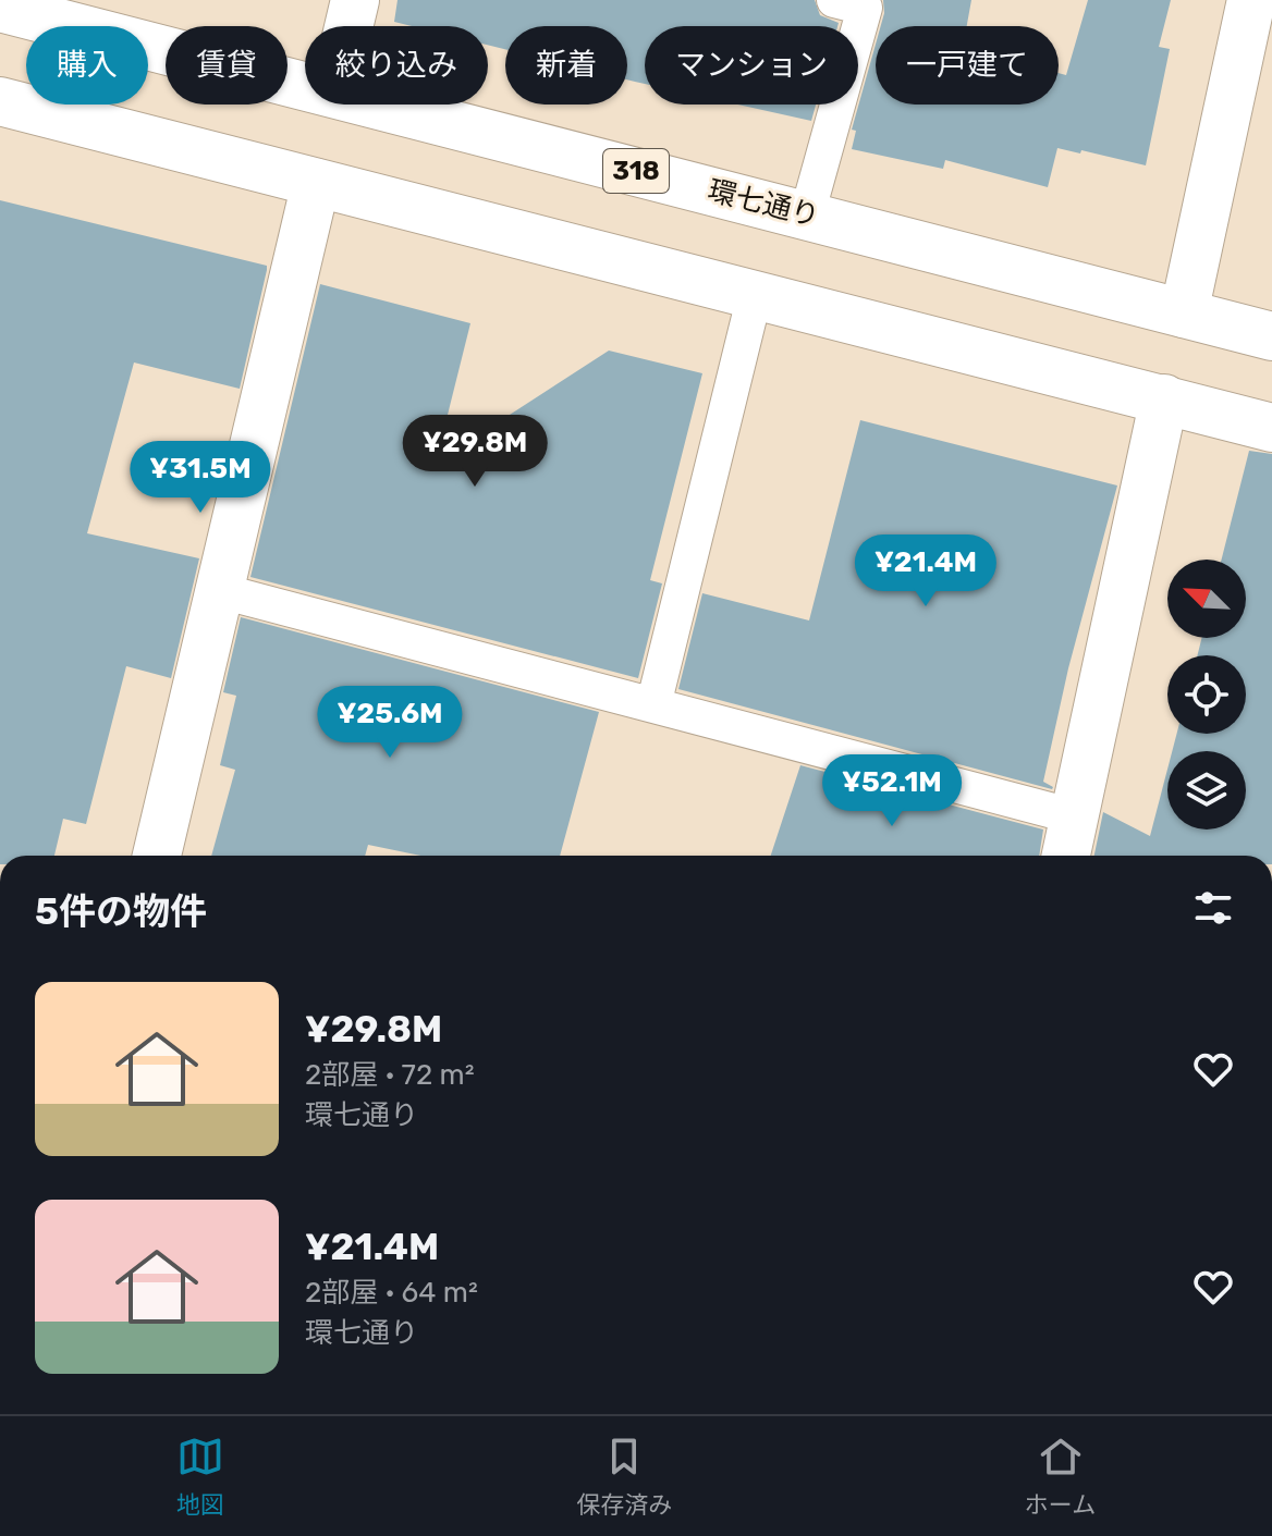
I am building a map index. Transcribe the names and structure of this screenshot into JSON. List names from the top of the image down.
{
  "streets": {
    "main road": ["318", "環七通り"]
  },
  "north": "top left",
  "page": {
    "chip": [
      "購入",
      "賃貸",
      "絞り込み",
      "新着",
      "マンション",
      "一戸建て"
    ],
    "price": [
      "¥29.8M",
      "¥31.5M",
      "¥21.4M",
      "¥25.6M",
      "¥52.1M"
    ],
    "heading": "5件の物件",
    "list": [
      {
        "name": "¥29.8M",
        "note": "2部屋 · 72 m² · 環七通り"
      },
      {
        "name": "¥21.4M",
        "note": "2部屋 · 64 m² · 環七通り"
      }
    ],
    "tabs": ["地図", "保存済み", "ホーム"]
  }
}
